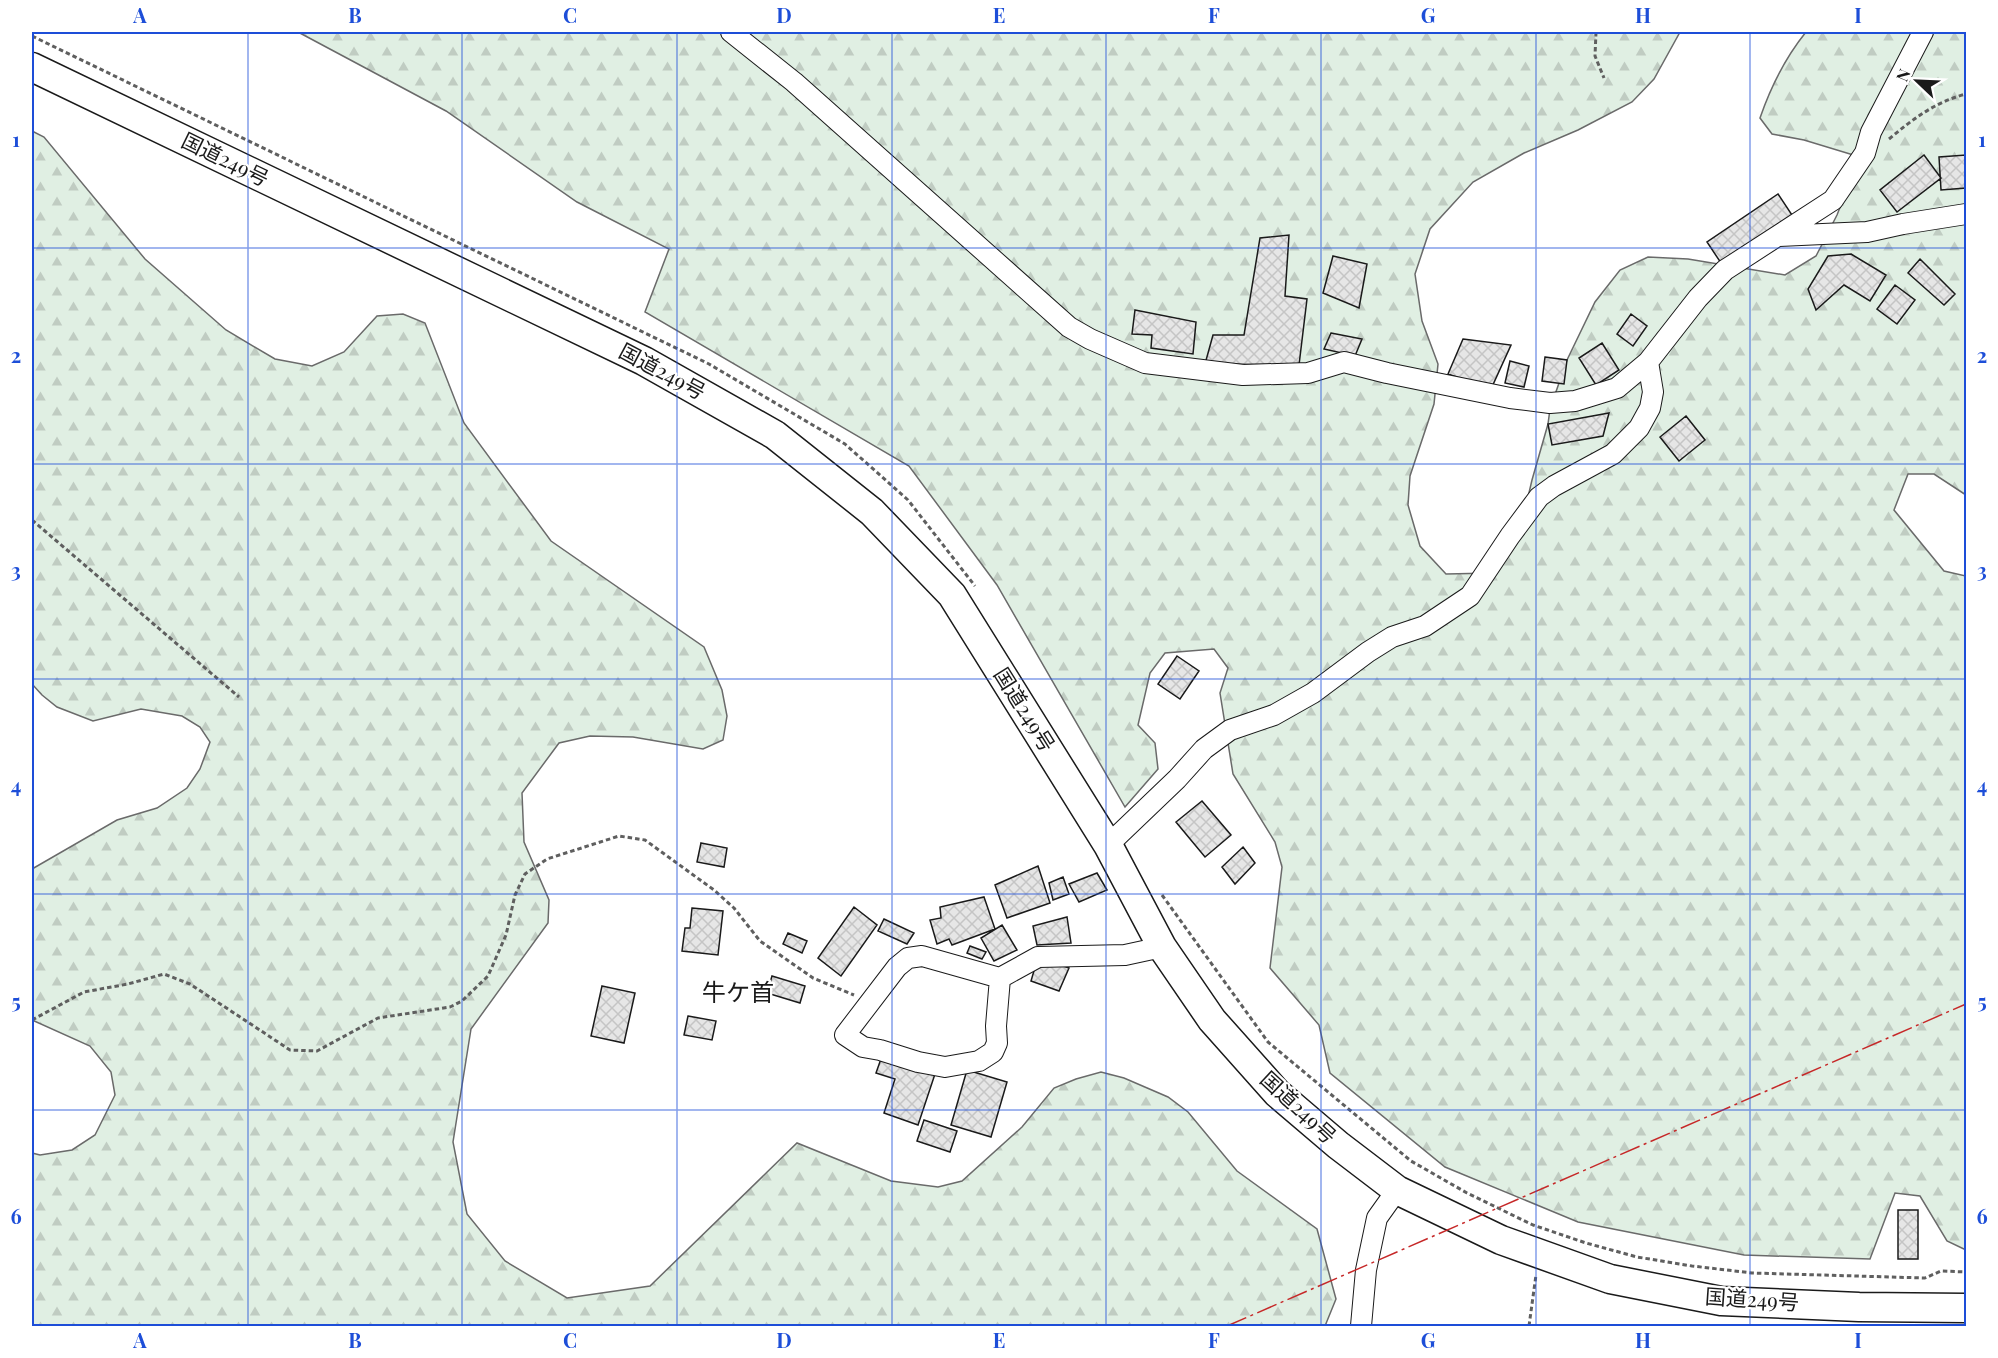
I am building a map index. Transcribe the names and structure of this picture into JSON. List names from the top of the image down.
{
  "streets": {
    "highway": ["国道249号"]
  },
  "districts": ["牛ケ首"],
  "north": "top left",
  "grid": {
    "columns": [
      "A",
      "B",
      "C",
      "D",
      "E",
      "F",
      "G",
      "H",
      "I"
    ],
    "rows": [
      "1",
      "2",
      "3",
      "4",
      "5",
      "6"
    ]
  }
}
